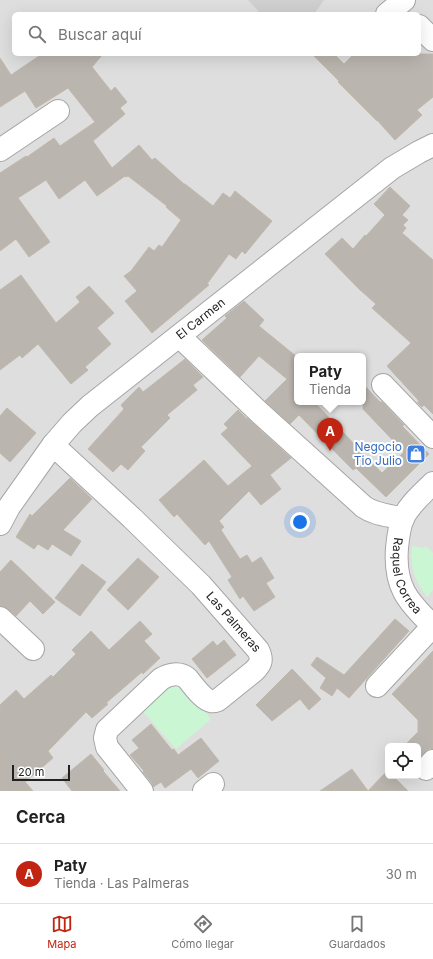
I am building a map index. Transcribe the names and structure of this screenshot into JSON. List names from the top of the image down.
{
  "streets": {
    "street": ["El Carmen", "Raquel Correa", "Las Palmeras"]
  },
  "crossings": [
    ["El Carmen", "Las Palmeras"]
  ],
  "places": {
    "shop": ["Negocio Tio Julio"]
  },
  "scale_bar": "20 m",
  "page": {
    "search": "Buscar aquí",
    "popup": ["Paty", "Tienda"],
    "pins": "A",
    "scale": "20 m",
    "heading": "Cerca",
    "list": [
      {
        "mark": "A",
        "name": "Paty",
        "note": "Tienda · Las Palmeras",
        "value": "30 m"
      }
    ],
    "nav": ["Mapa", "Cómo llegar", "Guardados"]
  }
}
